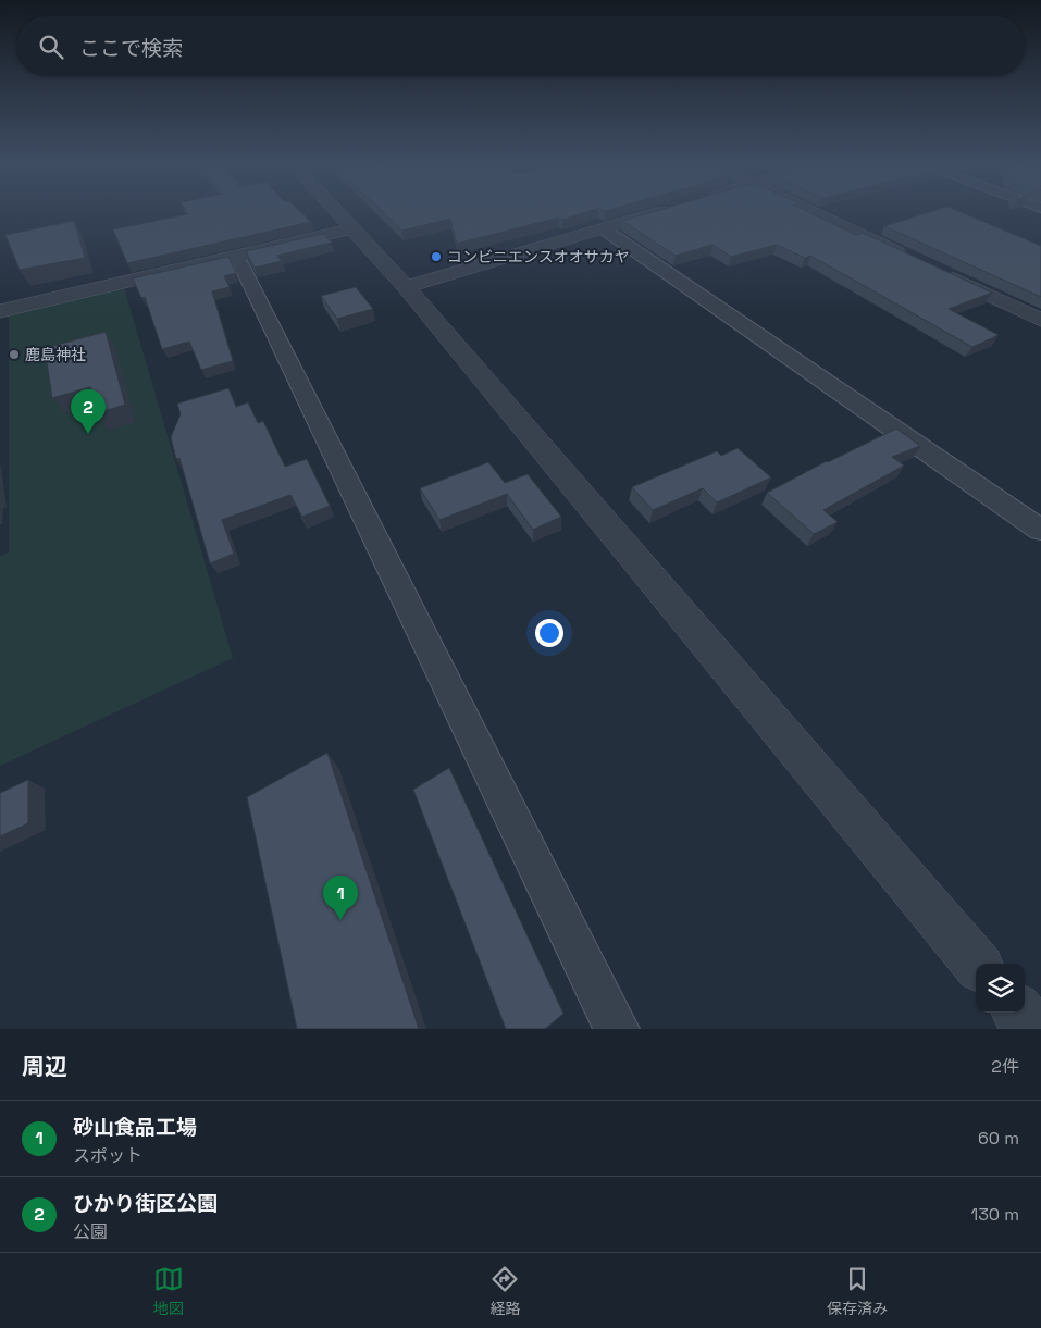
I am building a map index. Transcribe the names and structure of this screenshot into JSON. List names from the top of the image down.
{
  "places": ["コンビニエンスオオサカヤ", "鹿島神社"],
  "page": {
    "search": "ここで検索",
    "pins": ["2", "1"],
    "heading": ["周辺", "2件"],
    "list": [
      {
        "mark": "1",
        "name": "砂山食品工場",
        "note": "スポット",
        "value": "60 m"
      },
      {
        "mark": "2",
        "name": "ひかり街区公園",
        "note": "公園",
        "value": "130 m"
      }
    ],
    "nav": ["地図", "経路", "保存済み"]
  }
}
